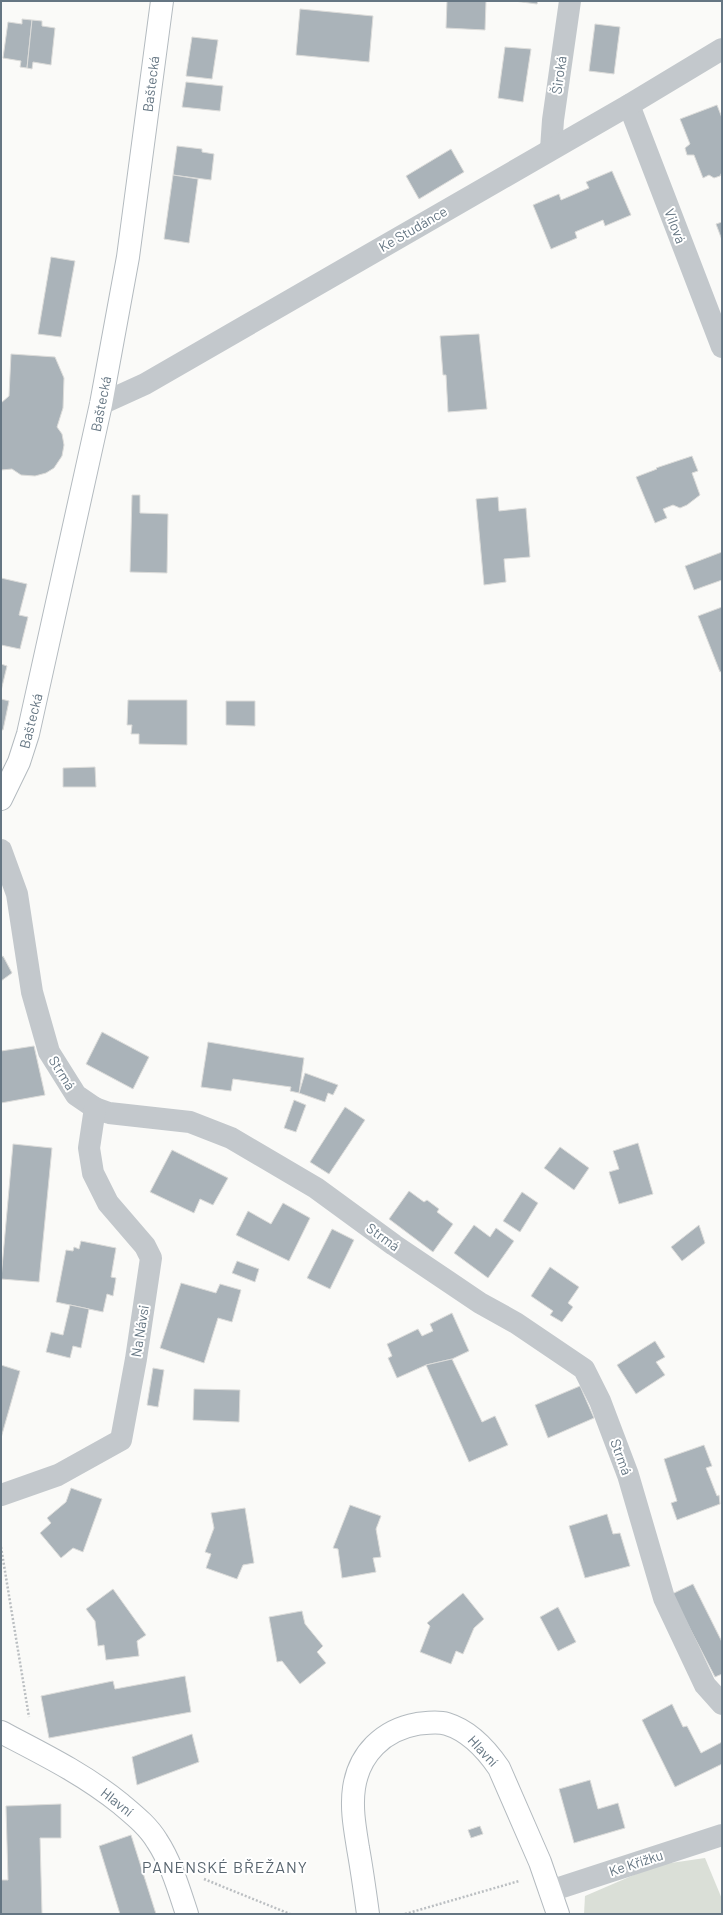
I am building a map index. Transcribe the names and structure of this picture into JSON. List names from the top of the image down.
{
  "streets": {
    "street": [
      "Široká",
      "Baštecká",
      "Vilová",
      "Ke Studánce",
      "Strmá",
      "Na Návsi",
      "Hlavní",
      "Ke Křížku"
    ]
  },
  "crossings": [
    ["Široká", "Ke Studánce"],
    ["Baštecká", "Ke Studánce"],
    ["Vilová", "Ke Studánce"],
    ["Strmá", "Na Návsi"],
    ["Hlavní", "Ke Křížku"]
  ],
  "districts": ["PANENSKÉ BŘEŽANY"]
}
